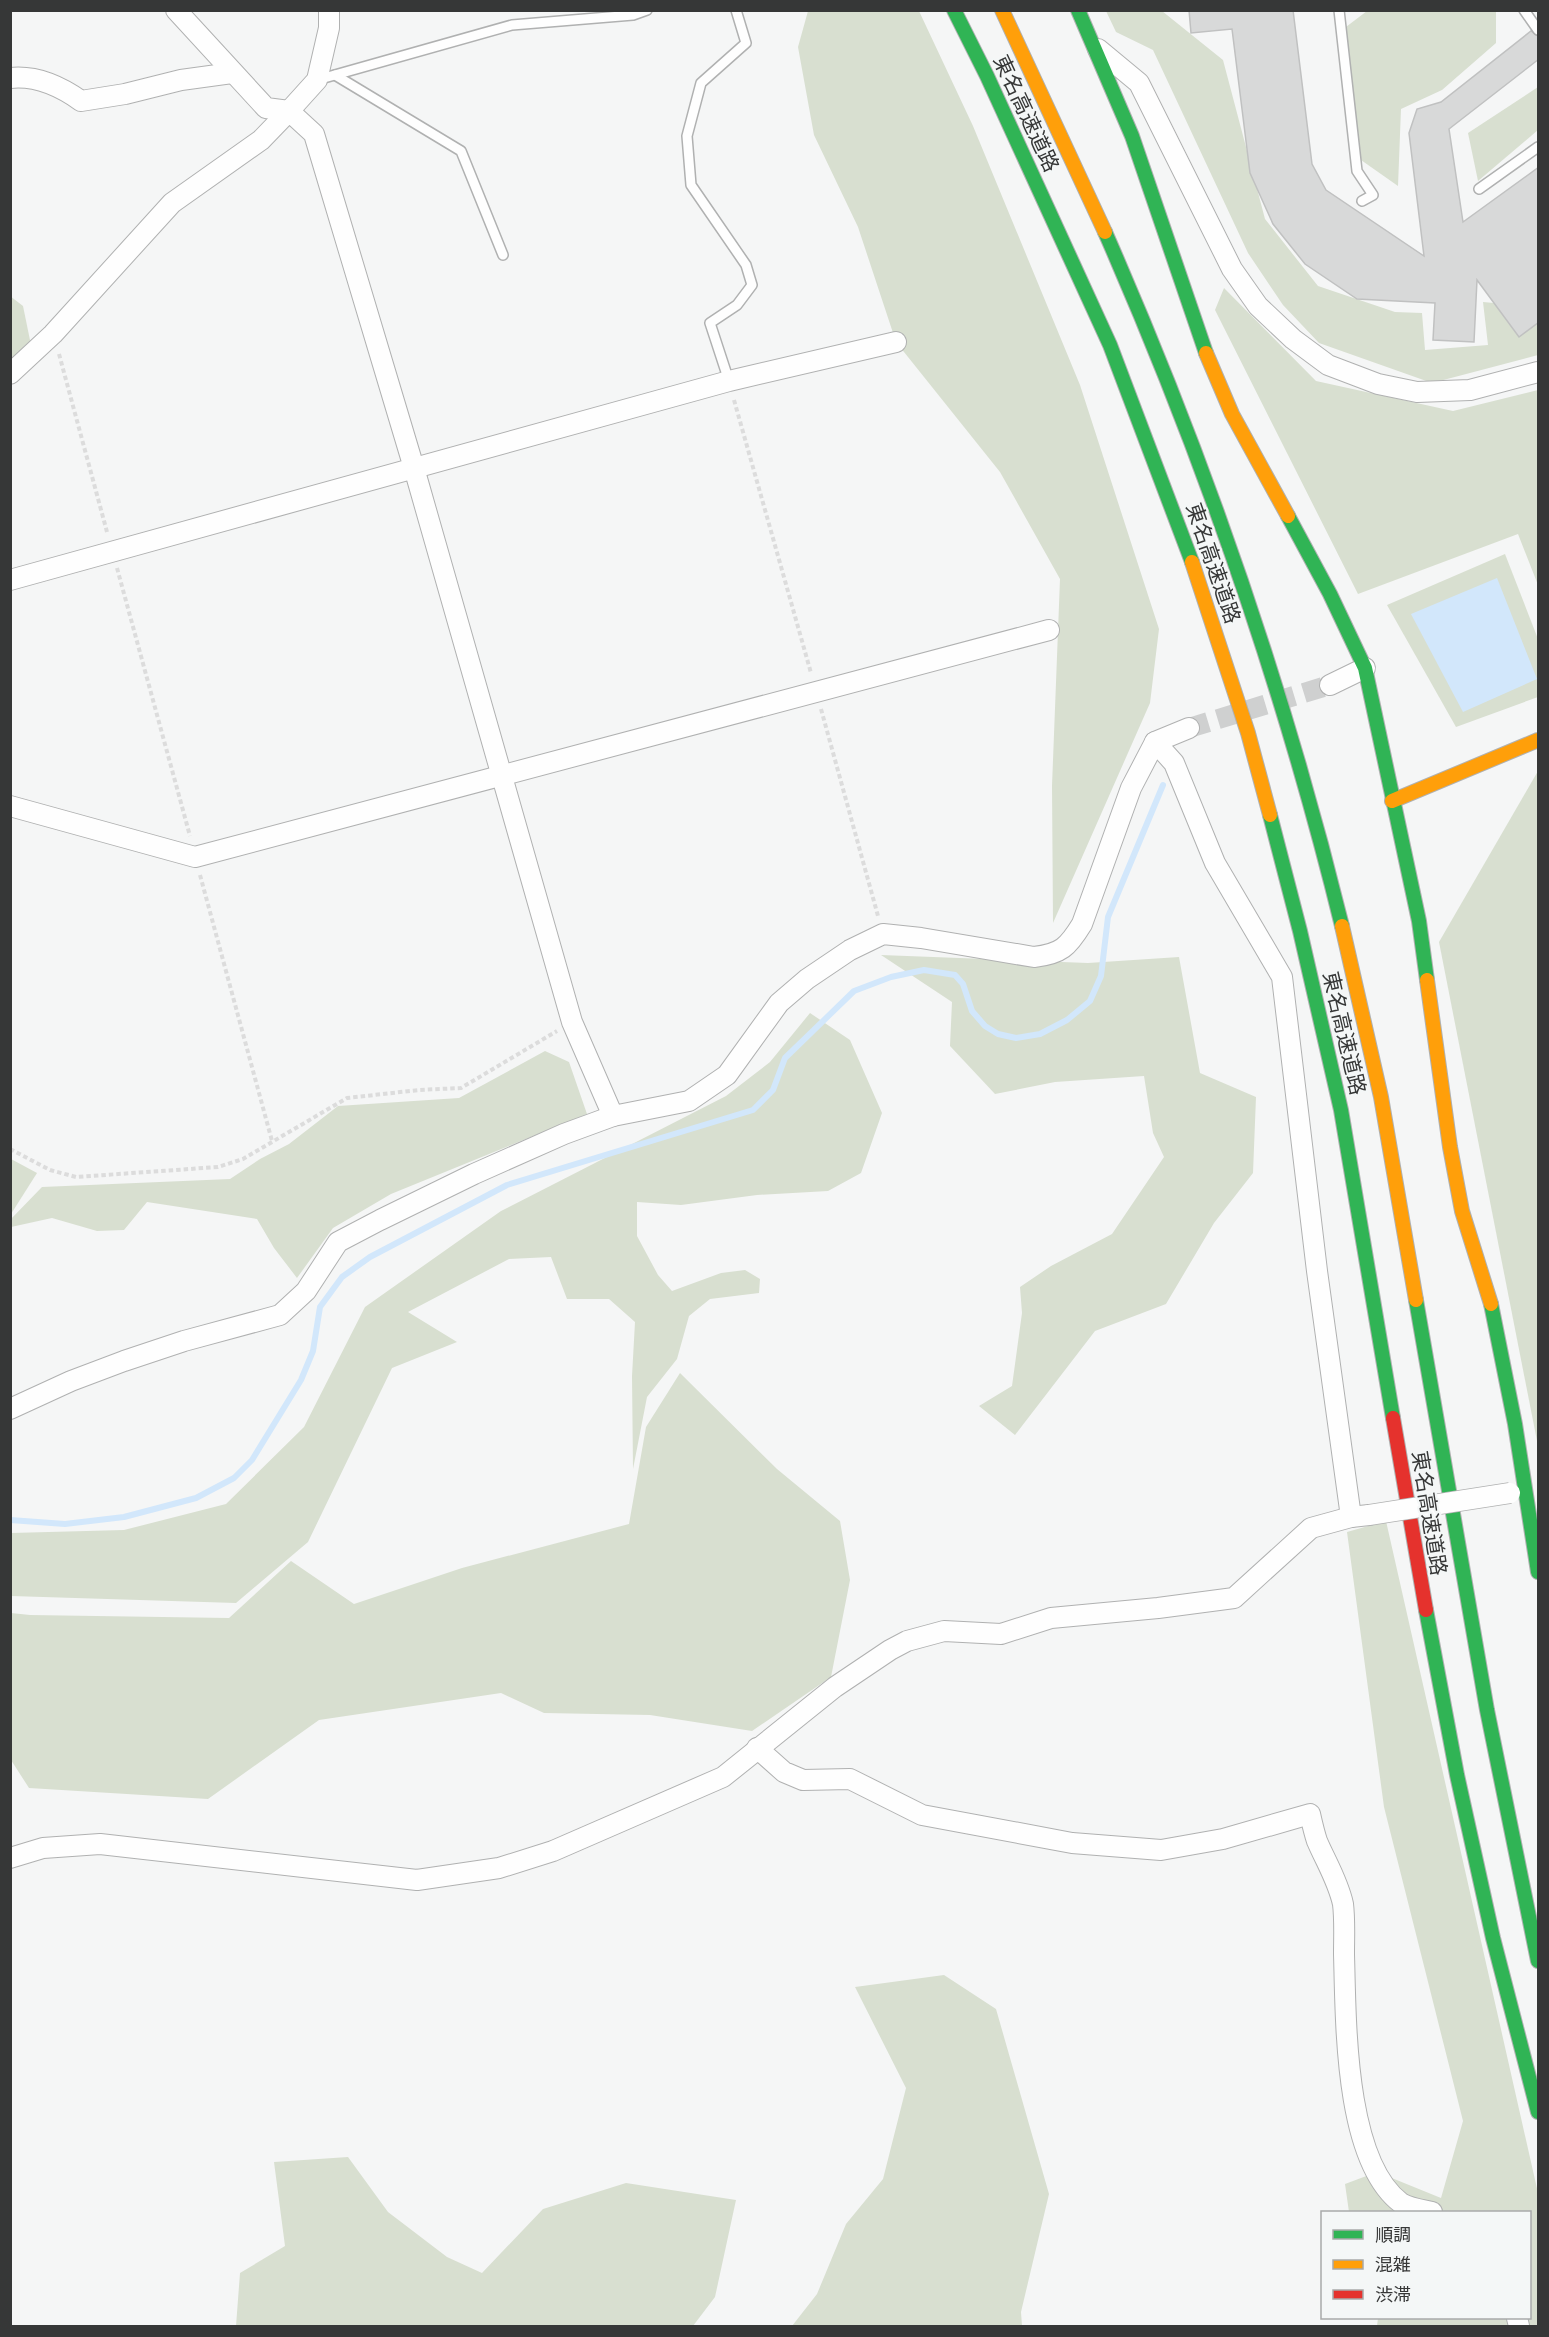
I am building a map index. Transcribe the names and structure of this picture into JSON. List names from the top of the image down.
{
  "streets": {
    "main road": ["東名高速道路"]
  },
  "legend": ["順調", "混雑", "渋滞"]
}
